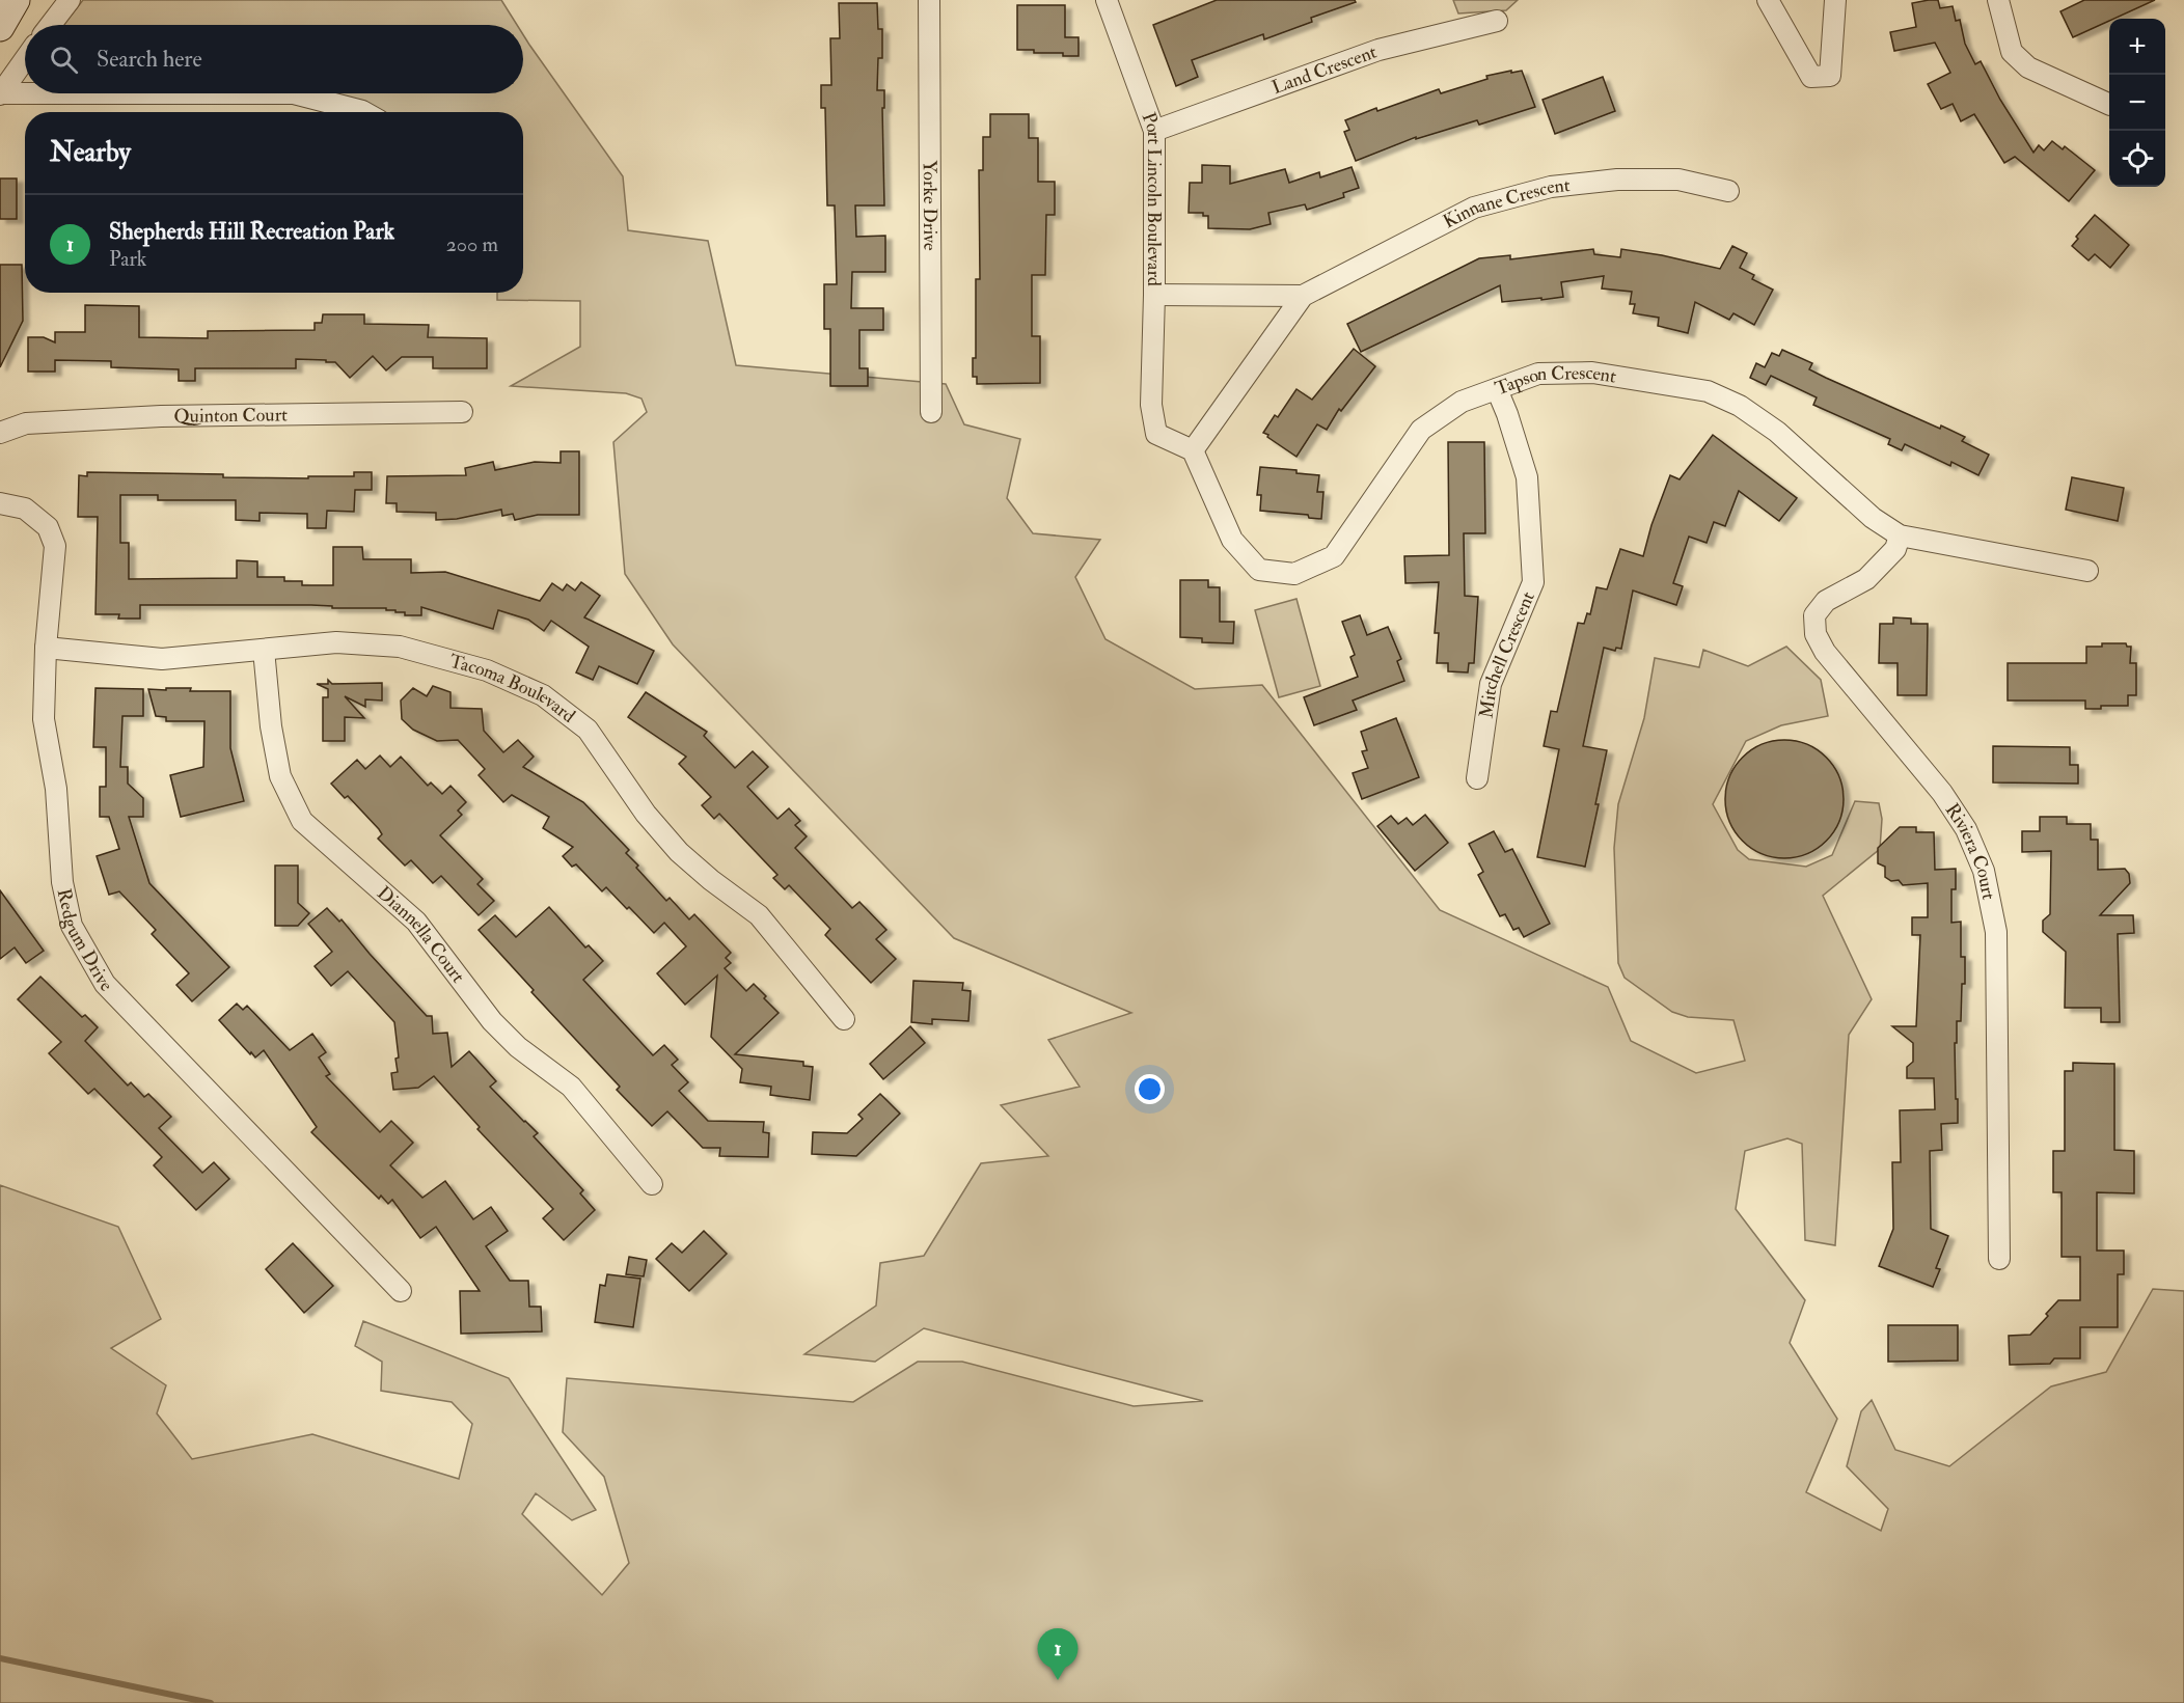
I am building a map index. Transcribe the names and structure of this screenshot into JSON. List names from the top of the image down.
{
  "streets": {
    "street": [
      "Land Crescent",
      "Port Lincoln Boulevard",
      "Yorke Drive",
      "Kinnane Crescent",
      "Tapson Crescent",
      "Quinton Court",
      "Mitchell Crescent",
      "Tacoma Boulevard",
      "Riviera Court",
      "Diannella Court",
      "Redgum Drive"
    ]
  },
  "crossings": [
    ["Land Crescent", "Port Lincoln Boulevard"],
    ["Port Lincoln Boulevard", "Kinnane Crescent"],
    ["Port Lincoln Boulevard", "Tapson Crescent"],
    ["Kinnane Crescent", "Tapson Crescent"],
    ["Tapson Crescent", "Mitchell Crescent"],
    ["Tapson Crescent", "Riviera Court"],
    ["Tacoma Boulevard", "Diannella Court"],
    ["Tacoma Boulevard", "Redgum Drive"]
  ],
  "page": {
    "map_buttons": ["+", "−"],
    "search": "Search here",
    "heading": "Nearby",
    "list": [
      {
        "mark": "1",
        "name": "Shepherds Hill Recreation Park",
        "note": "Park",
        "value": "200 m"
      }
    ],
    "pins": "1"
  }
}
